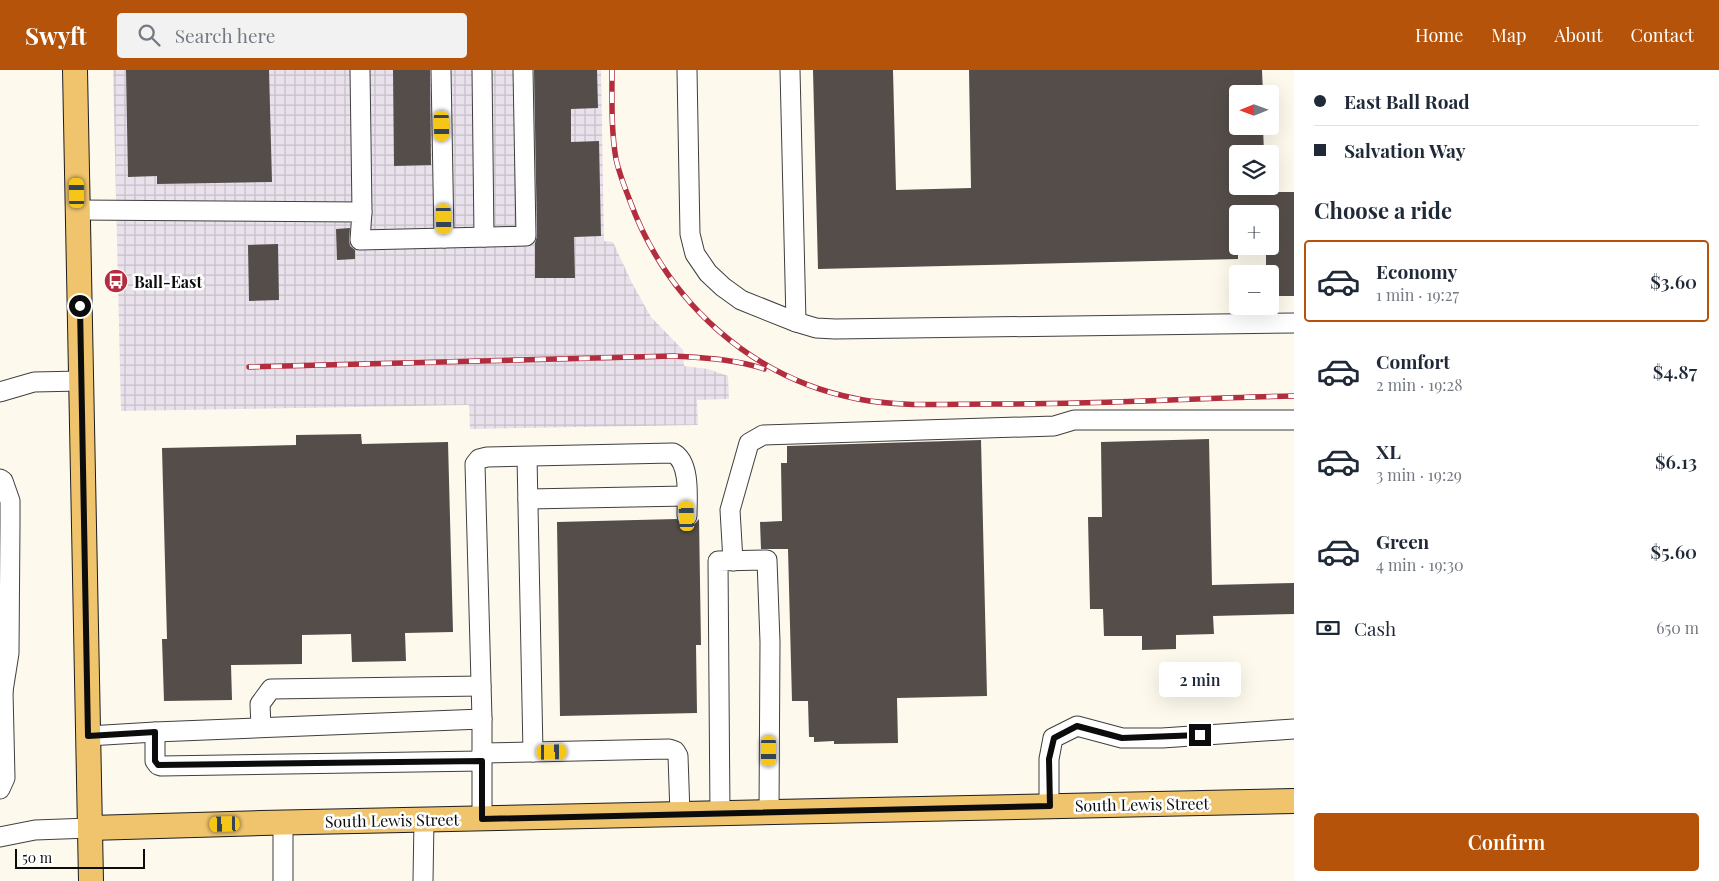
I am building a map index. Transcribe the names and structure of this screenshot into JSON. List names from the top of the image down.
{
  "streets": {
    "main road": ["South Lewis Street"]
  },
  "places": {
    "bus stop": ["Ball-East"]
  },
  "scale_bar": "50 m",
  "north": "left",
  "page": {
    "header": "Swyft",
    "search": "Search here",
    "nav": [
      "Home",
      "Map",
      "About",
      "Contact"
    ],
    "banner": ["East Ball Road", "Salvation Way"],
    "map_buttons": ["+", "−"],
    "heading": "Choose a ride",
    "list": [
      {
        "name": "Economy",
        "note": "1 min · 19:27",
        "value": "$3.60"
      },
      {
        "name": "Comfort",
        "note": "2 min · 19:28",
        "value": "$4.87"
      },
      {
        "name": "XL",
        "note": "3 min · 19:29",
        "value": "$6.13"
      },
      {
        "name": "Green",
        "note": "4 min · 19:30",
        "value": "$5.60"
      }
    ],
    "pay": ["Cash", "650 m"],
    "bubble": "2 min",
    "buttons": "Confirm",
    "scale": "50 m"
  }
}
